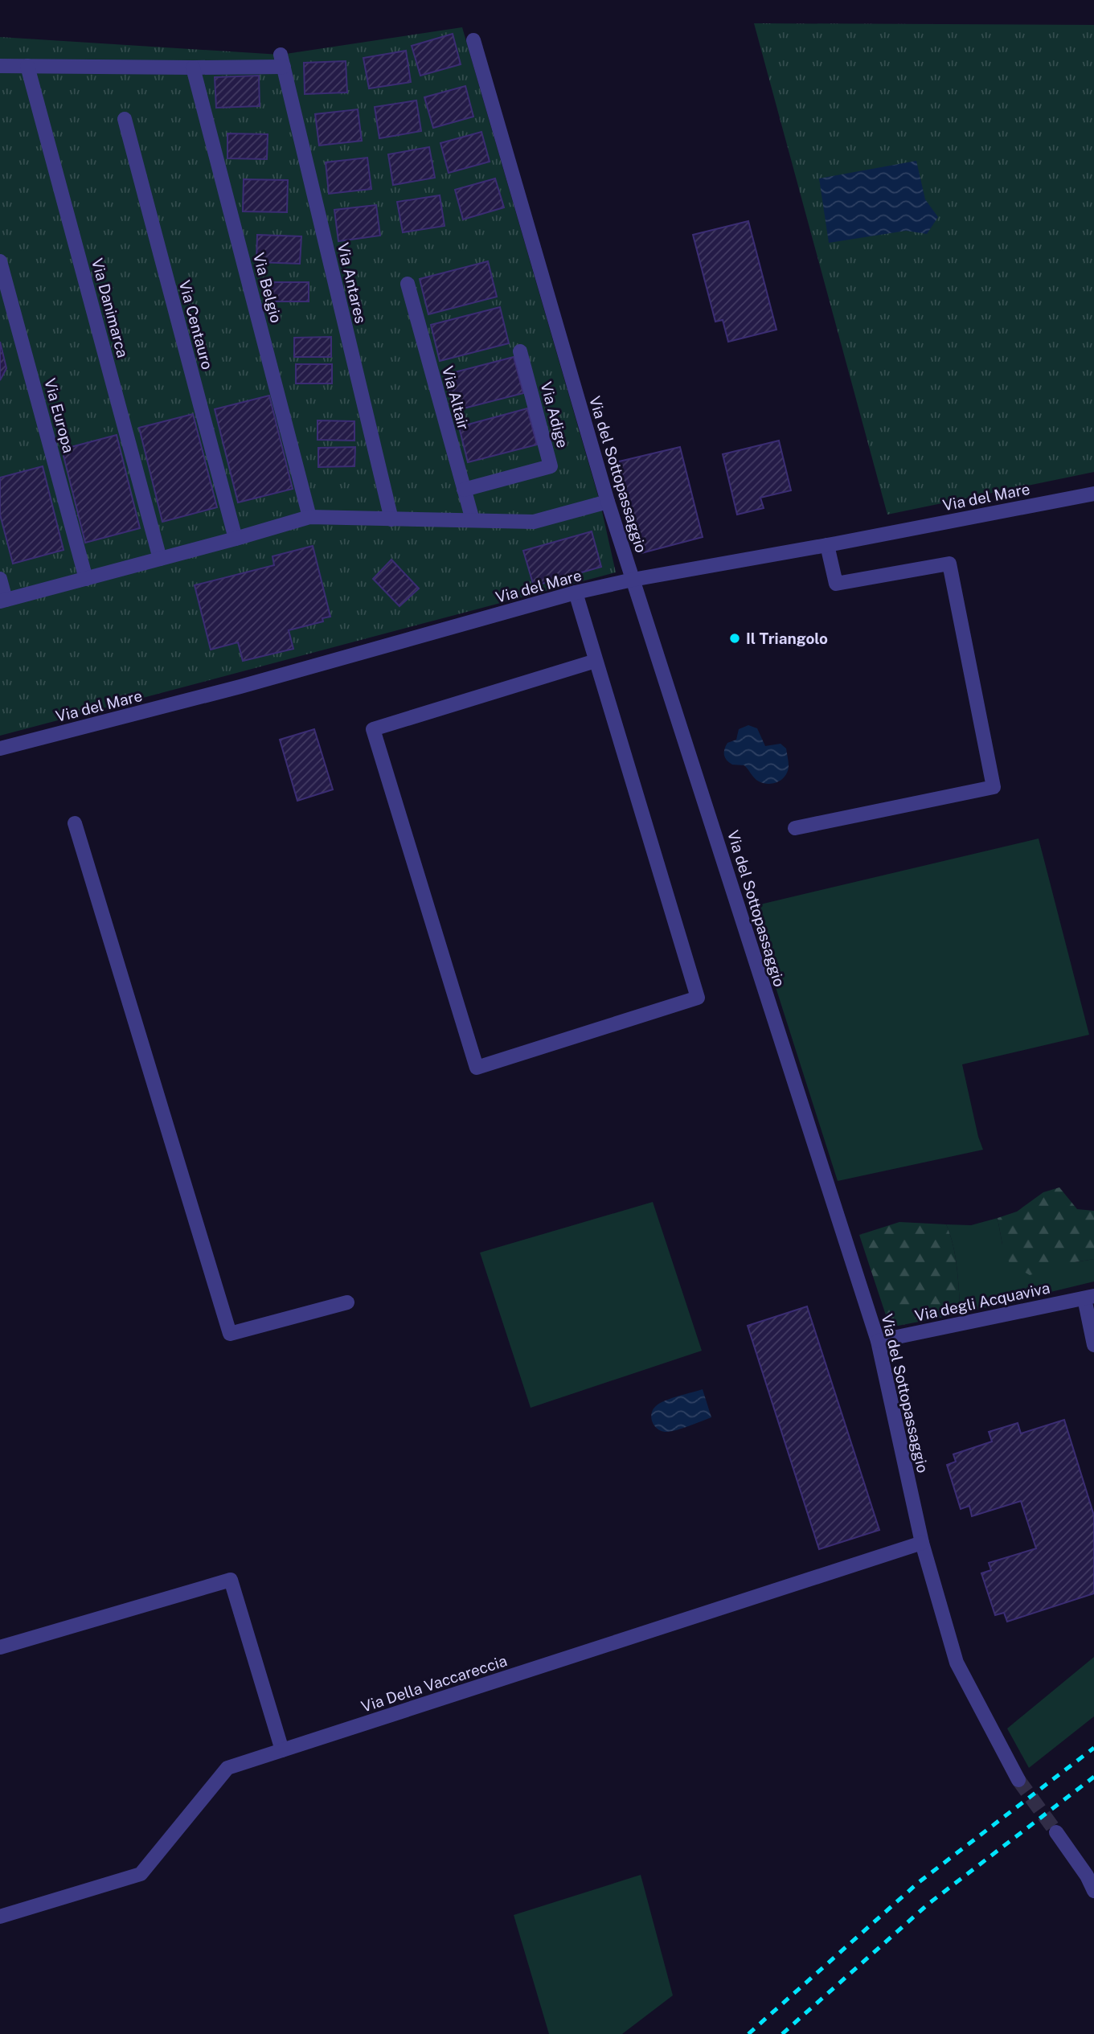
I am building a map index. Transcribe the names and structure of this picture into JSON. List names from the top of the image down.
{
  "streets": {
    "street": [
      "Via Antares",
      "Via Belgio",
      "Via Danimarca",
      "Via Centauro",
      "Via Altair",
      "Via Adige",
      "Via Europa",
      "Via del Sottopassaggio",
      "Via del Mare",
      "Via degli Acquaviva",
      "Via Della Vaccareccia"
    ]
  },
  "crossings": [
    ["Via Antares", "Via Belgio"],
    ["Via Altair", "Via Adige"],
    ["Via del Sottopassaggio", "Via del Mare"],
    ["Via del Sottopassaggio", "Via degli Acquaviva"],
    ["Via del Sottopassaggio", "Via Della Vaccareccia"]
  ],
  "places": ["Il Triangolo"]
}
